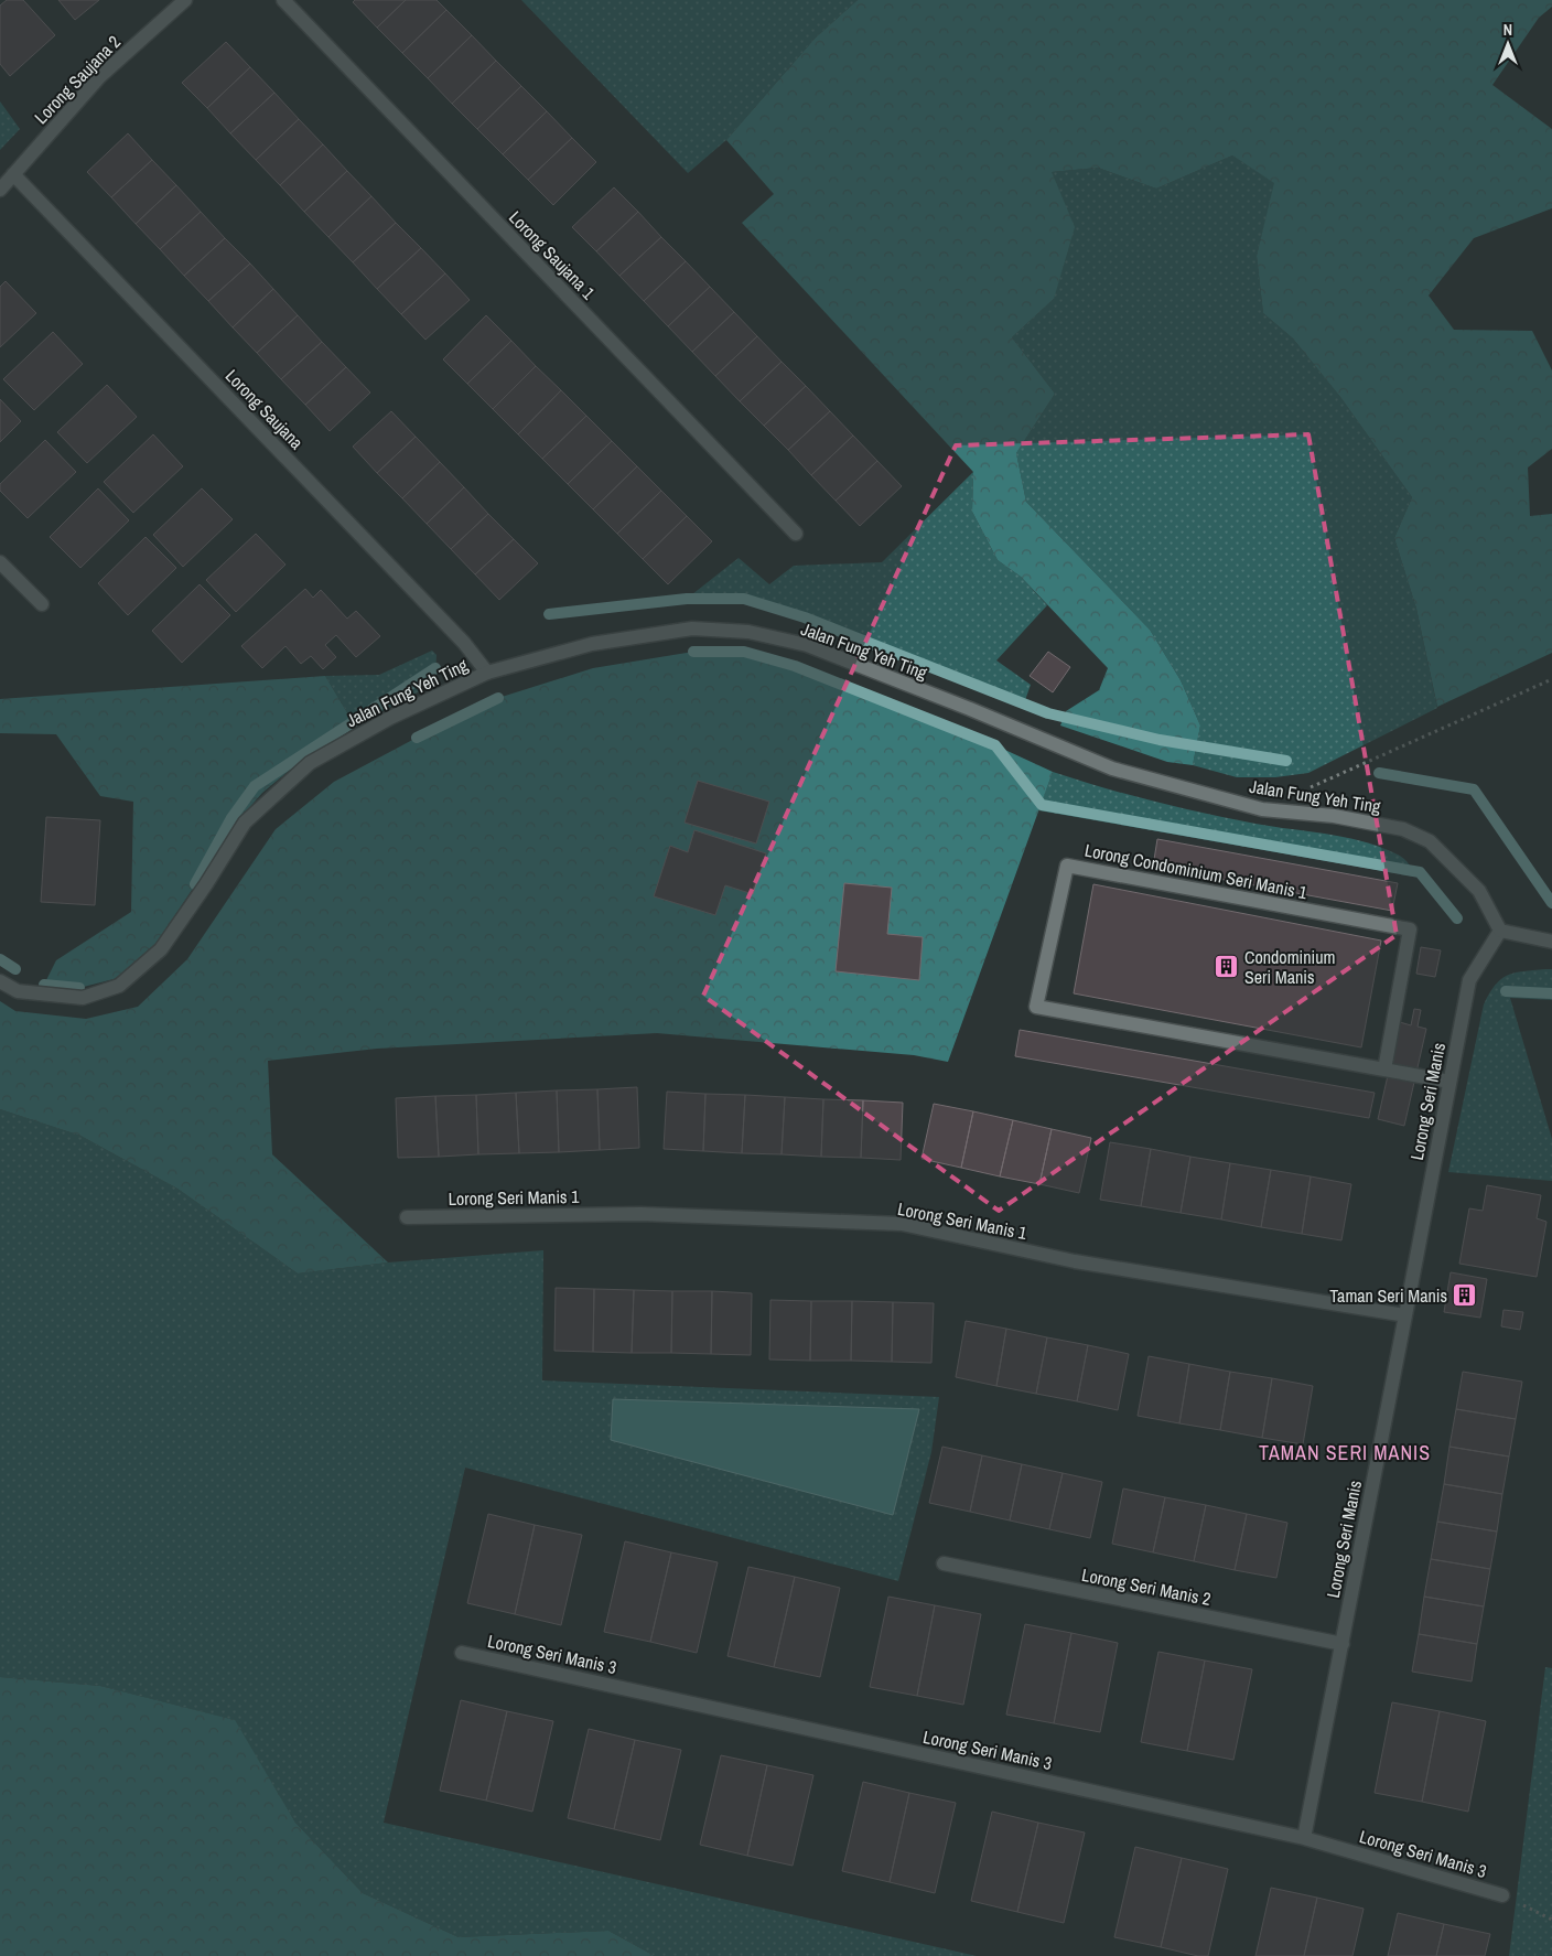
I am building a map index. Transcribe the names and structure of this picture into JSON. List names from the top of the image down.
{
  "streets": {
    "street": [
      "Lorong Saujana 2",
      "Lorong Saujana 1",
      "Lorong Saujana",
      "Jalan Fung Yeh Ting",
      "Lorong Condominium Seri Manis 1",
      "Lorong Seri Manis",
      "Lorong Seri Manis 1",
      "Lorong Seri Manis 2",
      "Lorong Seri Manis 3"
    ]
  },
  "crossings": [
    ["Lorong Saujana 2", "Lorong Saujana"],
    ["Lorong Saujana", "Jalan Fung Yeh Ting"],
    ["Jalan Fung Yeh Ting", "Lorong Seri Manis"],
    ["Lorong Condominium Seri Manis 1", "Lorong Seri Manis"],
    ["Lorong Seri Manis", "Lorong Seri Manis 1"],
    ["Lorong Seri Manis", "Lorong Seri Manis 2"],
    ["Lorong Seri Manis", "Lorong Seri Manis 3"]
  ],
  "districts": ["TAMAN SERI MANIS"],
  "places": {
    "building": ["Condominium Seri Manis", "Taman Seri Manis"]
  },
  "north": "top"
}
